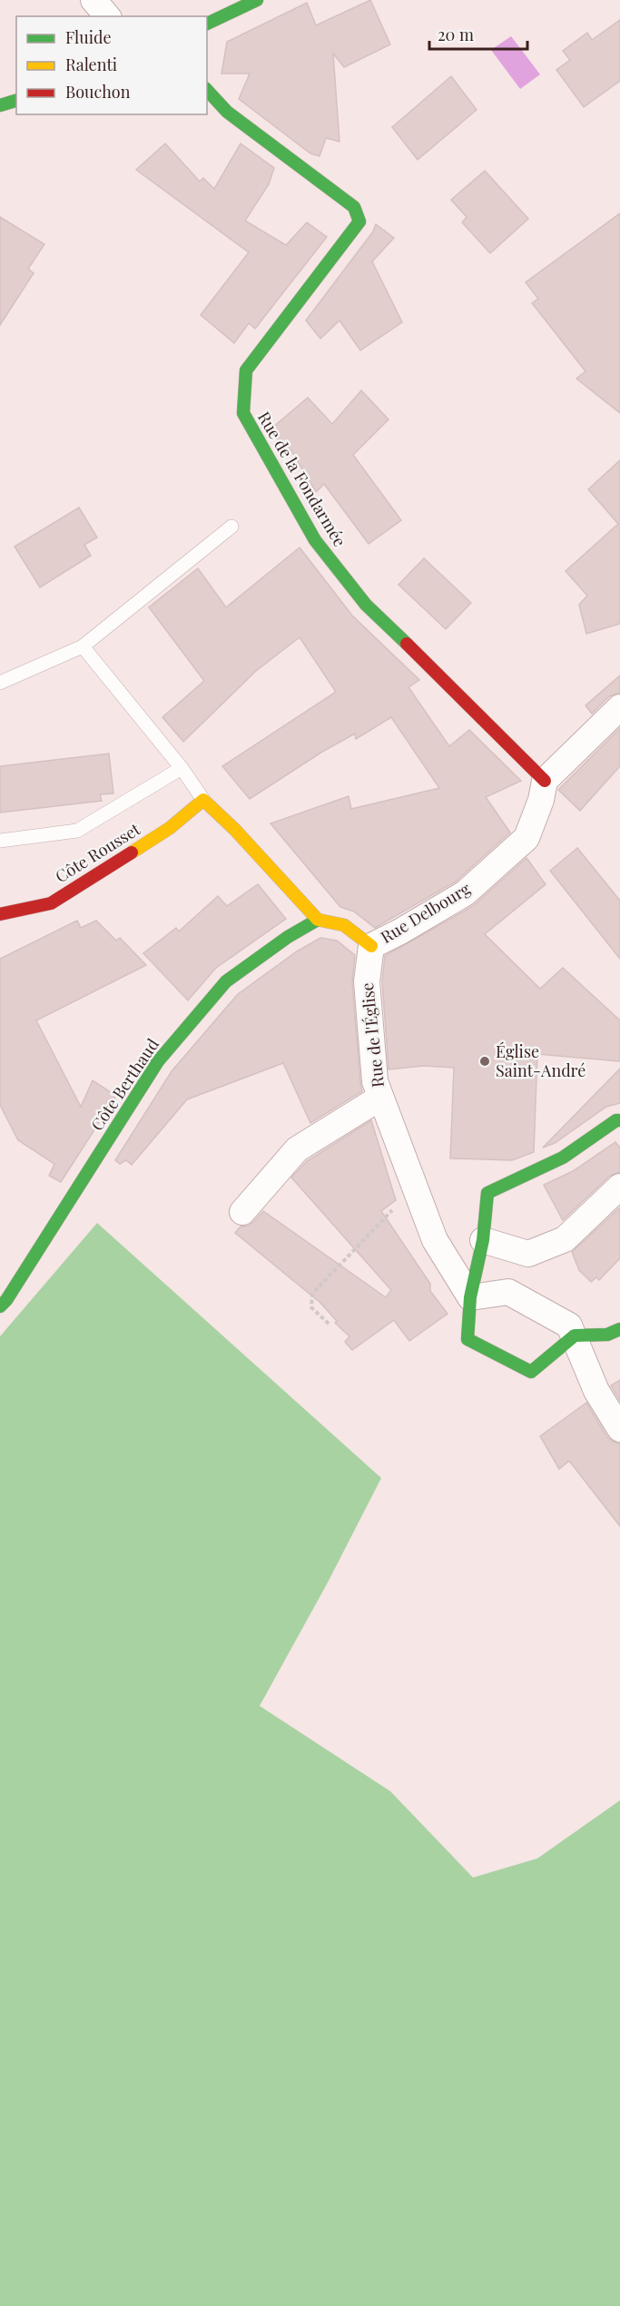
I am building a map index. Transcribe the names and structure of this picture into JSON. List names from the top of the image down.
{
  "streets": {
    "street": [
      "Rue de la Fondarmée",
      "Côte Rousset",
      "Rue Delbourg",
      "Rue de l'Église",
      "Côte Berthaud"
    ]
  },
  "crossings": [
    ["Rue de la Fondarmée", "Rue Delbourg"],
    ["Rue Delbourg", "Rue de l'Église"]
  ],
  "places": ["Église Saint-André"],
  "legend": ["Fluide", "Ralenti", "Bouchon"],
  "scale_bar": "20 m"
}
